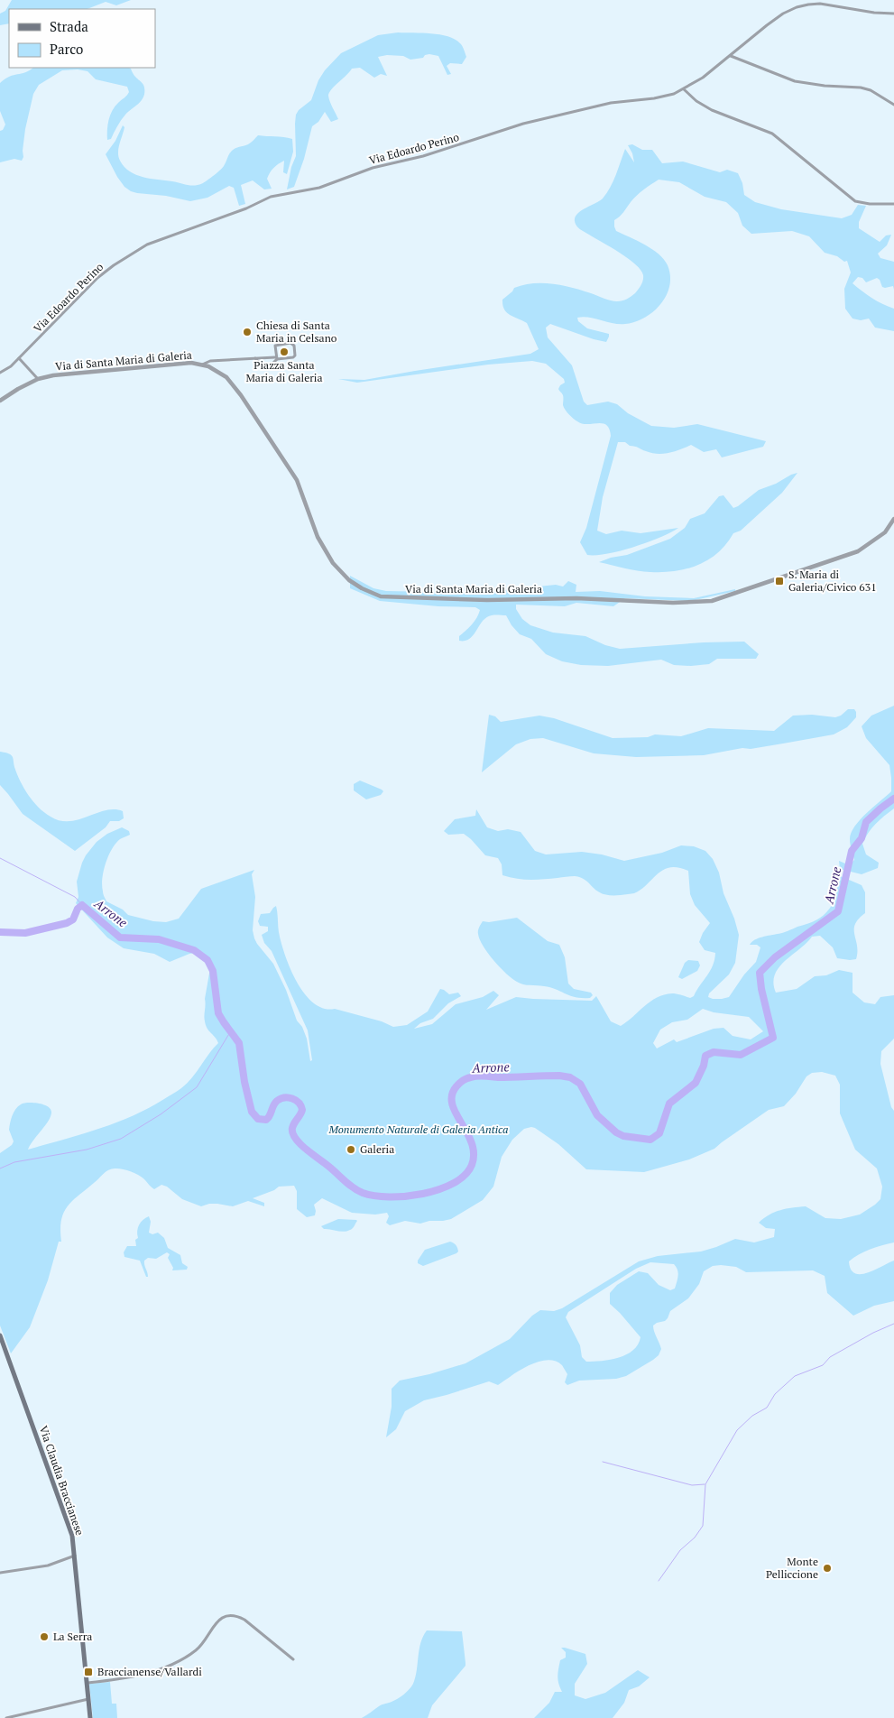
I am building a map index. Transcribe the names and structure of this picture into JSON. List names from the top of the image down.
{
  "streets": {
    "main road": ["Via Claudia Braccianese"],
    "street": ["Via Edoardo Perino", "Via di Santa Maria di Galeria"]
  },
  "water": ["Arrone"],
  "parks": ["Monumento Naturale di Galeria Antica"],
  "places": {
    "other": [
      "Chiesa di Santa Maria in Celsano",
      "Piazza Santa Maria di Galeria",
      "Galeria",
      "Monte Pelliccione",
      "La Serra"
    ],
    "transit": ["S. Maria di Galeria/Civico 631", "Braccianense/Vallardi"]
  },
  "legend": ["Strada", "Parco"]
}
